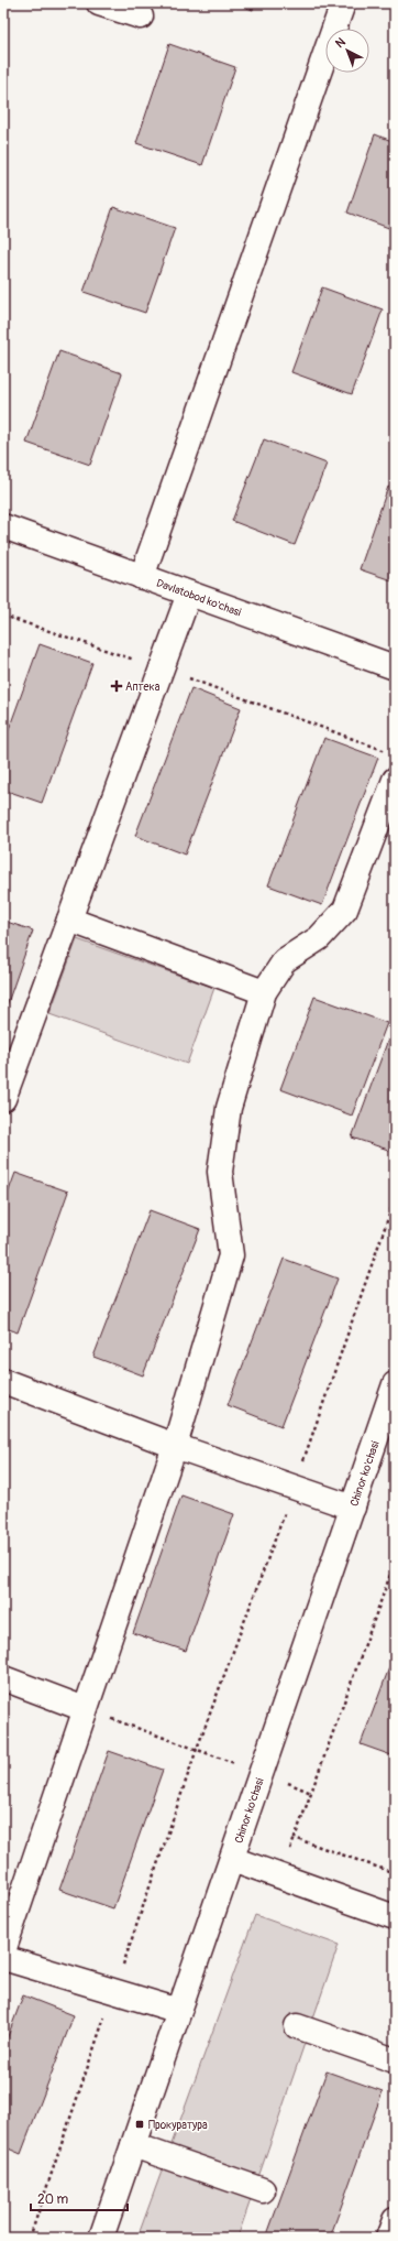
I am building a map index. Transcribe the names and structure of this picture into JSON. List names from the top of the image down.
{
  "streets": {
    "street": ["Davlatobod ko'chasi", "Chinor ko'chasi"]
  },
  "places": {
    "health": ["Аптека"],
    "transit": ["Прокуратура"]
  },
  "scale_bar": "20 m",
  "north": "top left"
}
